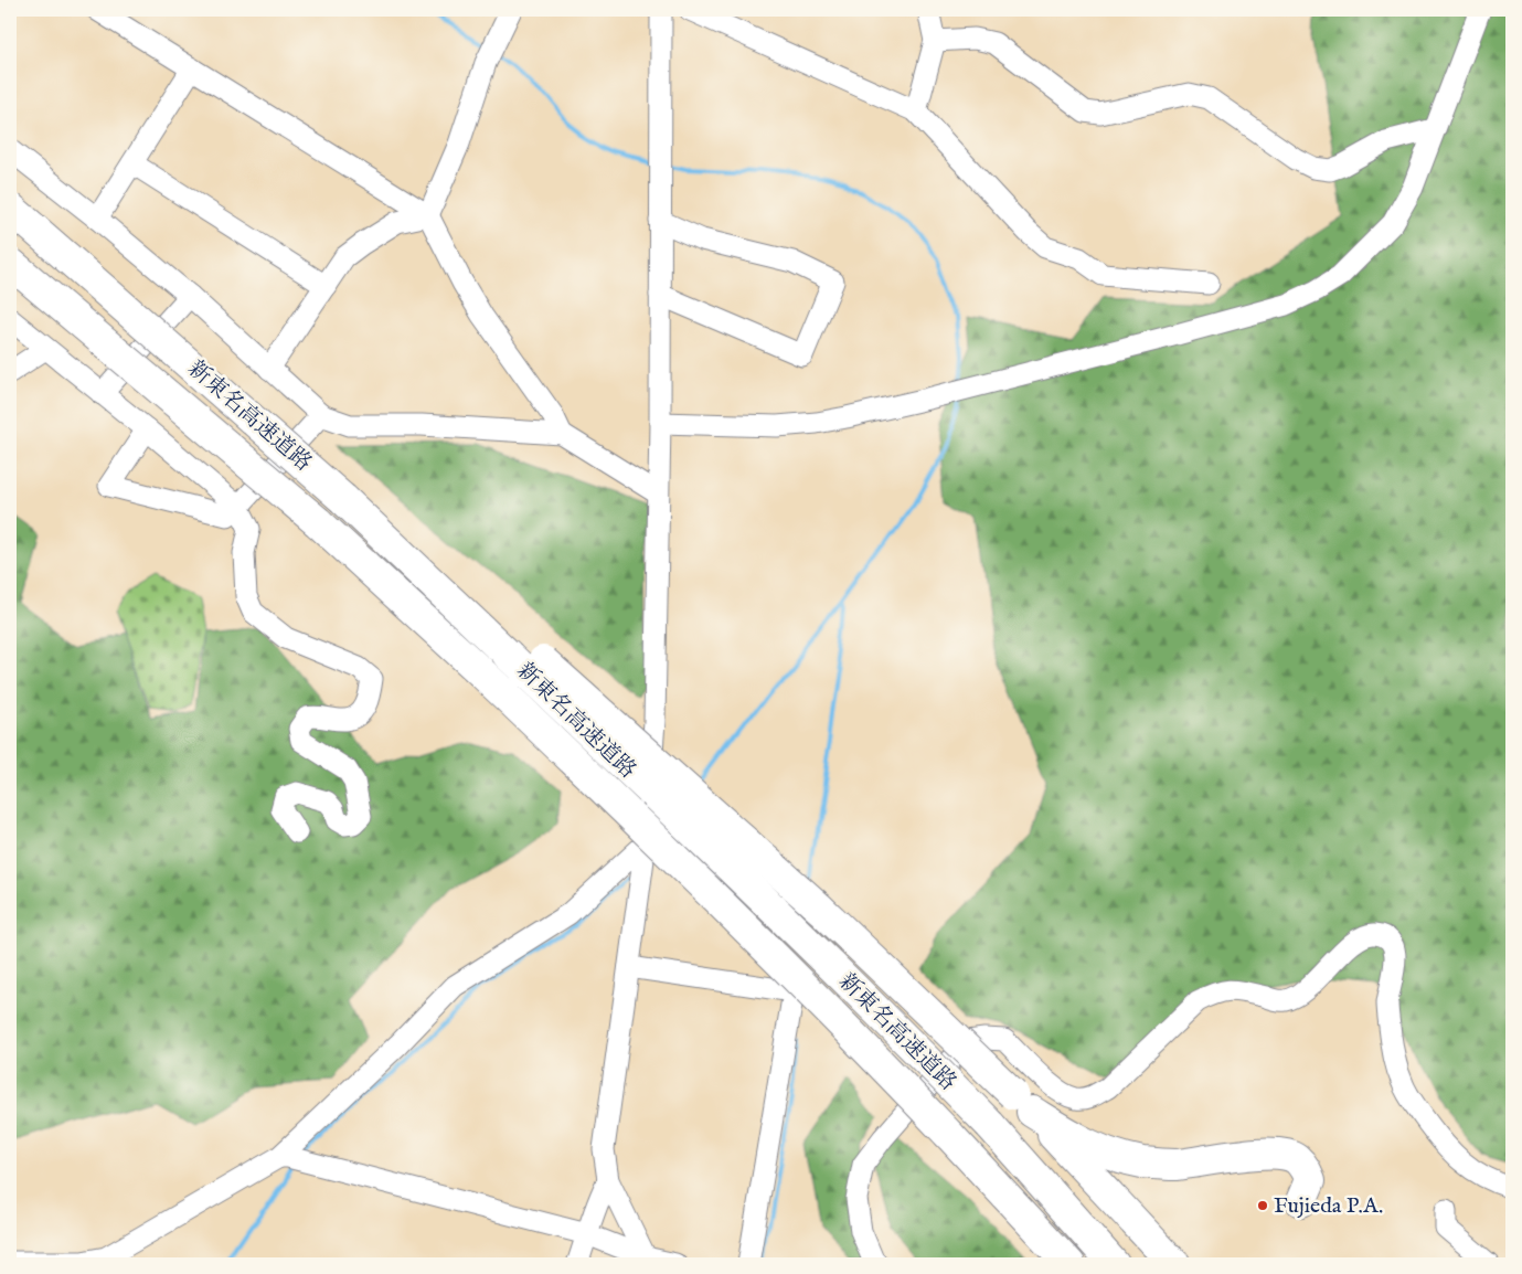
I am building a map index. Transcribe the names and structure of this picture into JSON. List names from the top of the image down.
{
  "streets": {
    "highway": ["新東名高速道路"]
  },
  "places": ["Fujieda P.A."]
}
